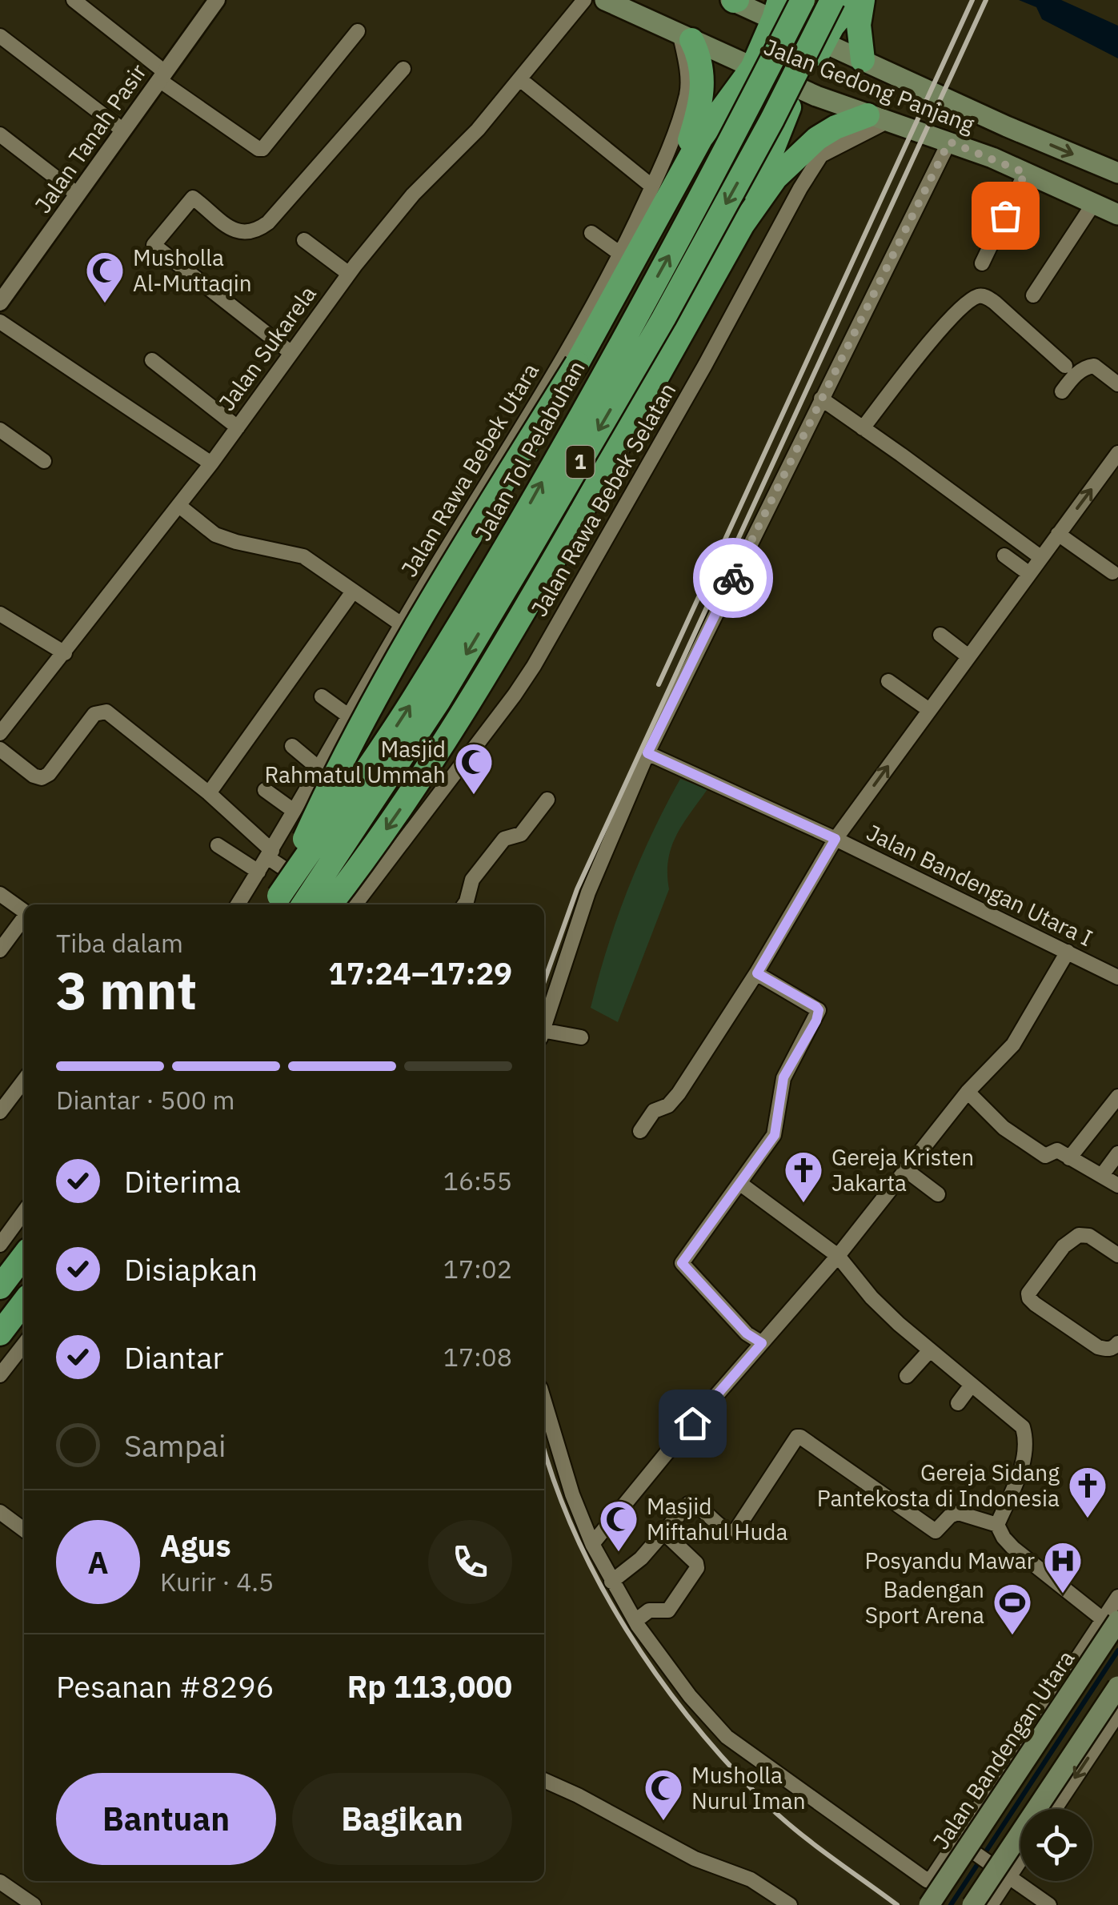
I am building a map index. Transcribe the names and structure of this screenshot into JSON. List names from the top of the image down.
{
  "streets": {
    "highway": ["Jalan Tol Pelabuhan", "1"],
    "main road": ["Jalan Gedong Panjang", "Jalan Bandengan Utara"],
    "street": [
      "Jalan Tanah Pasir",
      "Jalan Sukarela",
      "Jalan Rawa Bebek Utara",
      "Jalan Rawa Bebek Selatan",
      "Jalan Bandengan Utara I"
    ]
  },
  "crossings": [
    ["Jalan Gedong Panjang", "Jalan Rawa Bebek Utara"],
    ["Jalan Gedong Panjang", "Jalan Rawa Bebek Selatan"]
  ],
  "places": {
    "mosque": [
      "Musholla Al-Muttaqin",
      "Masjid Rahmatul Ummah",
      "Masjid Miftahul Huda",
      "Musholla Nurul Iman"
    ],
    "church": ["Gereja Kristen Jakarta", "Gereja Sidang Pantekosta di Indonesia"],
    "hospital": ["Posyandu Mawar"],
    "sports": ["Badengan Sport Arena"]
  },
  "page": {
    "heading": ["3 mnt", "Tiba dalam", "17:24–17:29"],
    "panel": [
      "Agus",
      "Kurir · 4.5",
      "Pesanan #8296",
      "Rp 113,000"
    ],
    "bar": "Diantar · 500 m",
    "list": [
      ["Diterima", "16:55"],
      ["Disiapkan", "17:02"],
      ["Diantar", "17:08"],
      "Sampai"
    ],
    "round": "A",
    "buttons": ["Bantuan", "Bagikan"]
  }
}
